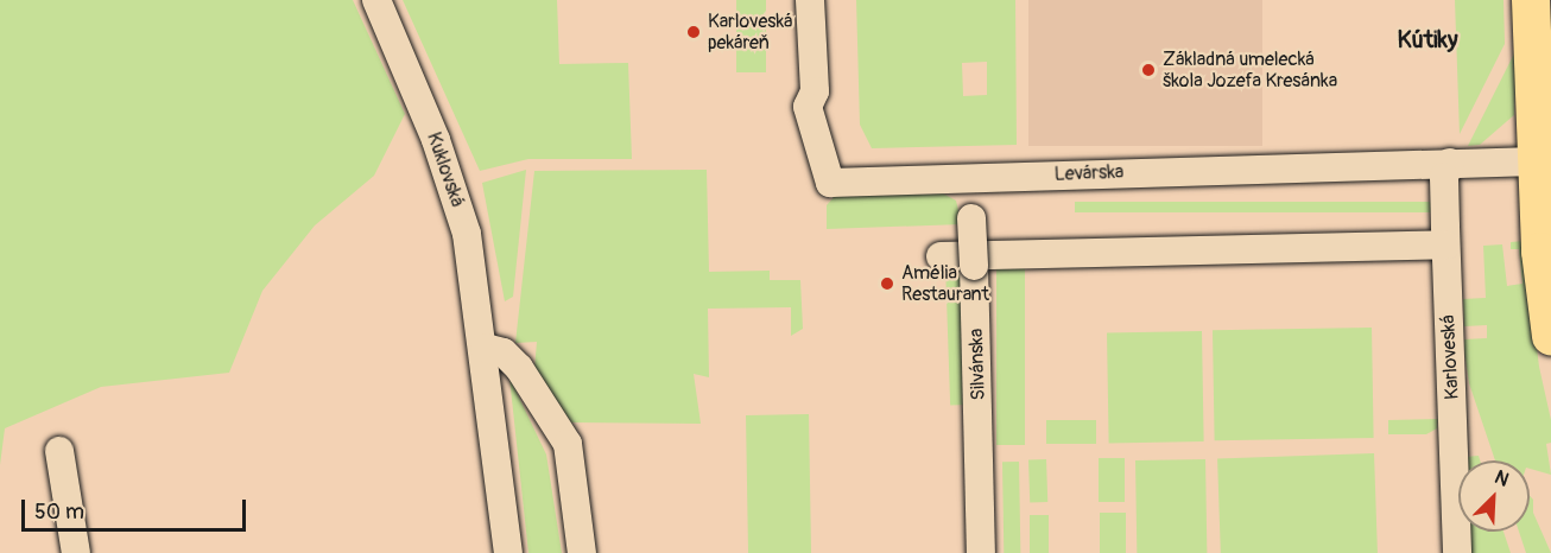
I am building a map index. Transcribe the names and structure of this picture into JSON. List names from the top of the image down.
{
  "streets": {
    "street": [
      "Kuklovská",
      "Levárska",
      "Karloveská",
      "Silvánska"
    ]
  },
  "crossings": [
    ["Levárska", "Karloveská"],
    ["Levárska", "Silvánska"]
  ],
  "districts": ["Kútiky"],
  "places": ["Karloveská pekáreň", "Základná umelecká škola Jozefa Kresánka", "Amélia Restaurant"],
  "scale_bar": "50 m",
  "north": "top right"
}
